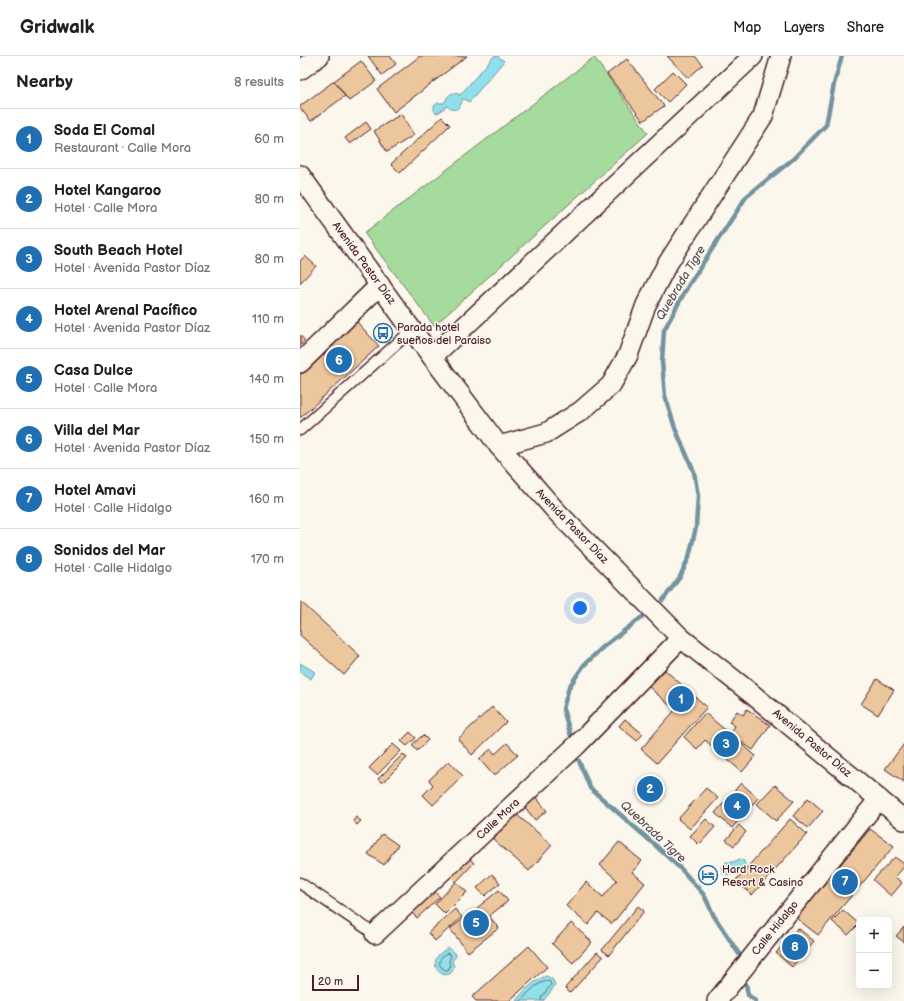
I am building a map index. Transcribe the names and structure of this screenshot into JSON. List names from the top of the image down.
{
  "streets": {
    "street": ["Avenida Pastor Díaz", "Calle Mora", "Calle Hidalgo"]
  },
  "crossings": [
    ["Avenida Pastor Díaz", "Calle Mora"],
    ["Avenida Pastor Díaz", "Calle Hidalgo"]
  ],
  "water": ["Quebrada Tigre"],
  "places": {
    "bus stop": ["Parada hotel sueños del Paraiso"],
    "hotel": ["Hard Rock Resort & Casino"]
  },
  "scale_bar": "20 m",
  "page": {
    "header": "Gridwalk",
    "nav": ["Map", "Layers", "Share"],
    "heading": ["Nearby", "8 results"],
    "list": [
      {
        "mark": "1",
        "name": "Soda El Comal",
        "note": "Restaurant · Calle Mora",
        "value": "60 m"
      },
      {
        "mark": "2",
        "name": "Hotel Kangaroo",
        "note": "Hotel · Calle Mora",
        "value": "80 m"
      },
      {
        "mark": "3",
        "name": "South Beach Hotel",
        "note": "Hotel · Avenida Pastor Díaz",
        "value": "80 m"
      },
      {
        "mark": "4",
        "name": "Hotel Arenal Pacífico",
        "note": "Hotel · Avenida Pastor Díaz",
        "value": "110 m"
      },
      {
        "mark": "5",
        "name": "Casa Dulce",
        "note": "Hotel · Calle Mora",
        "value": "140 m"
      },
      {
        "mark": "6",
        "name": "Villa del Mar",
        "note": "Hotel · Avenida Pastor Díaz",
        "value": "150 m"
      },
      {
        "mark": "7",
        "name": "Hotel Amavi",
        "note": "Hotel · Calle Hidalgo",
        "value": "160 m"
      },
      {
        "mark": "8",
        "name": "Sonidos del Mar",
        "note": "Hotel · Calle Hidalgo",
        "value": "170 m"
      }
    ],
    "pins": [
      "6",
      "1",
      "3",
      "2",
      "4",
      "7",
      "5",
      "8"
    ],
    "map_buttons": ["+", "−"],
    "scale": "20 m"
  }
}
